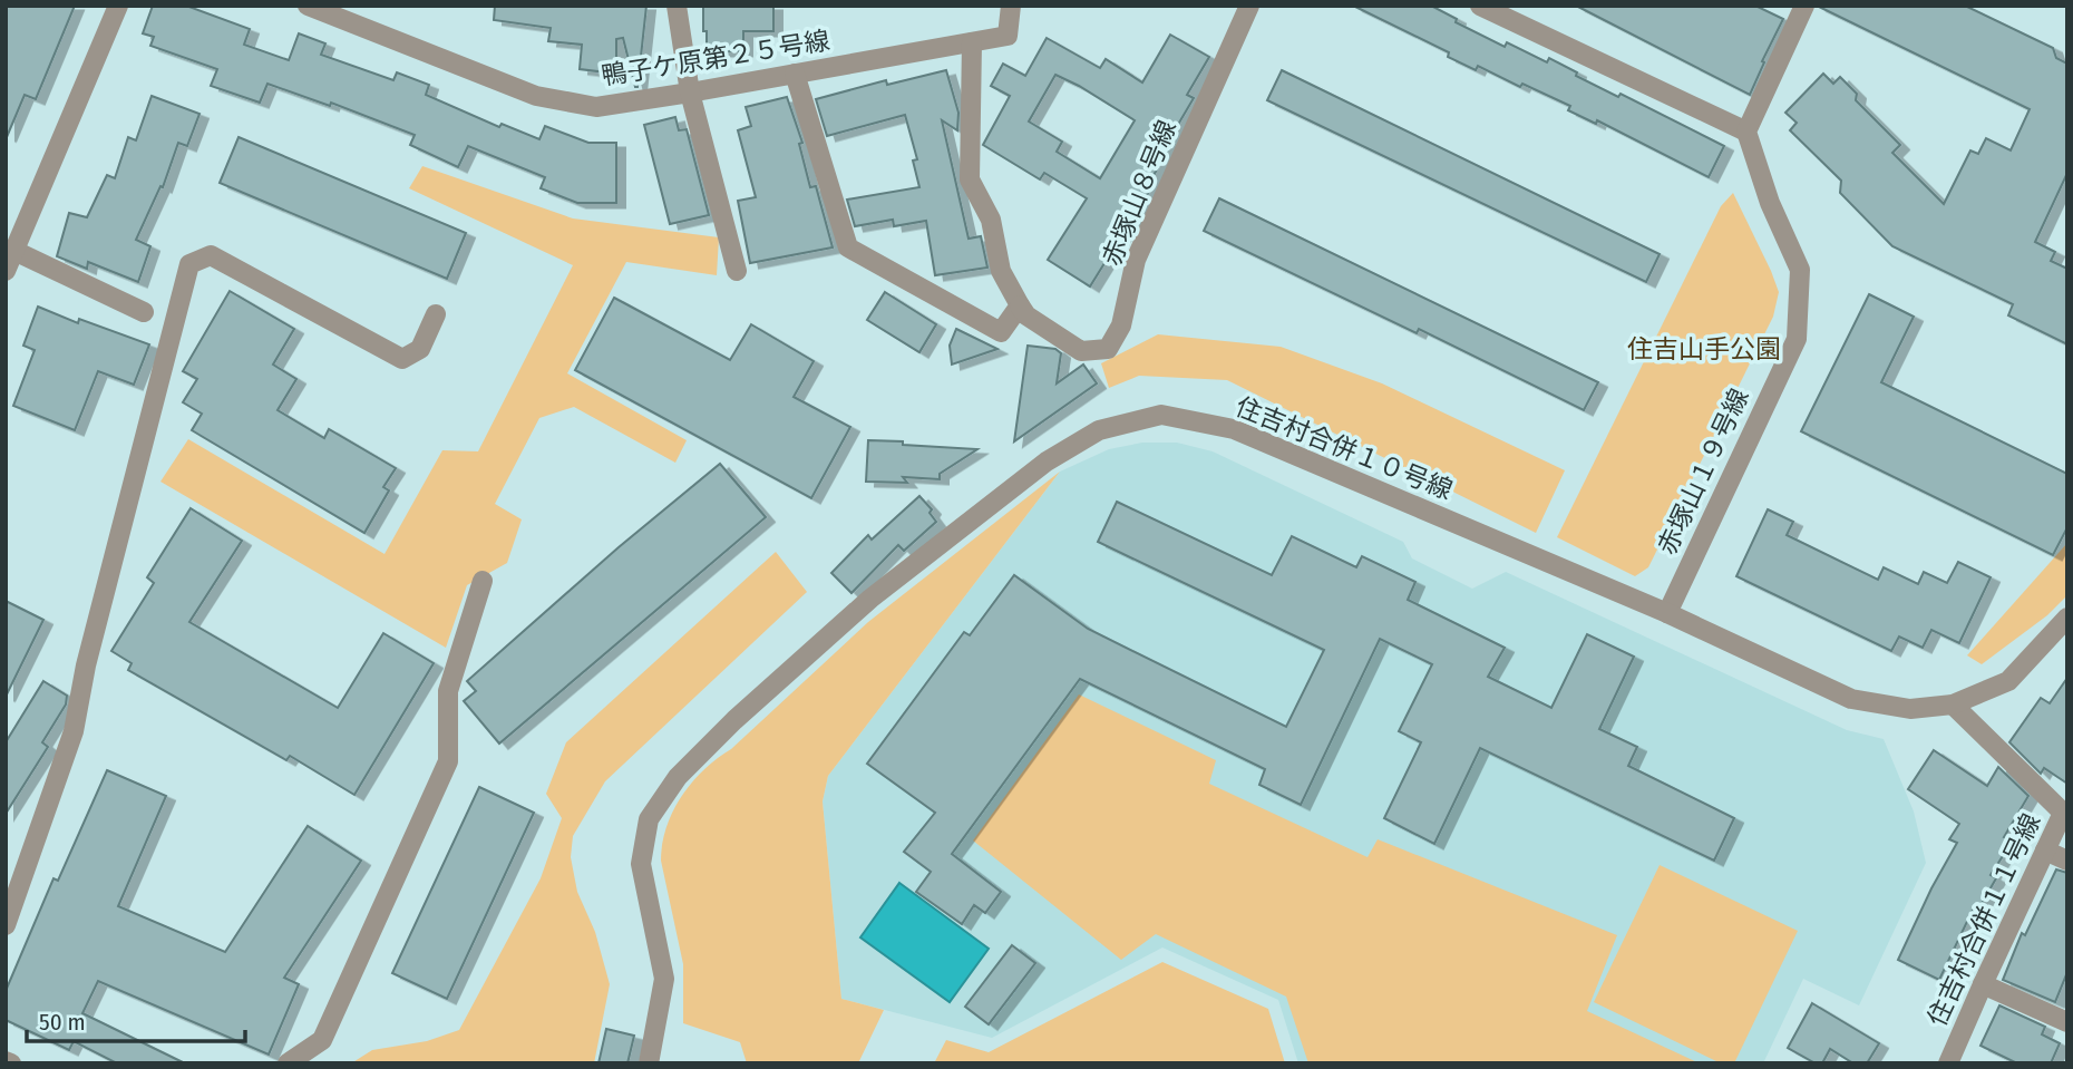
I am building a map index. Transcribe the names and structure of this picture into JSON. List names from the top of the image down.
{
  "streets": {
    "street": [
      "鴨子ケ原第２５号線",
      "赤塚山８号線",
      "住吉村合併１０号線",
      "赤塚山１９号線",
      "住吉村合併１１号線"
    ]
  },
  "crossings": [
    ["住吉村合併１０号線", "赤塚山１９号線"],
    ["住吉村合併１０号線", "住吉村合併１１号線"]
  ],
  "parks": ["住吉山手公園"],
  "scale_bar": "50 m"
}
